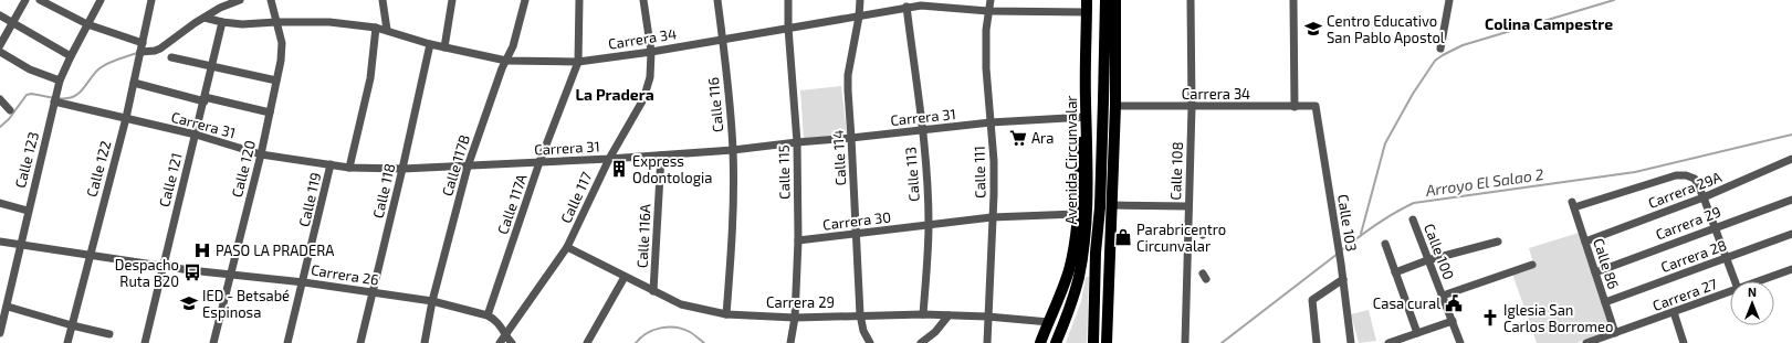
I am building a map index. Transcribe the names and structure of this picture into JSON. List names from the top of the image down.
{
  "streets": {
    "highway": ["Avenida Circunvalar"],
    "street": [
      "Carrera 34",
      "Calle 116",
      "Carrera 31",
      "Calle 114",
      "Calle 123",
      "Calle 117B",
      "Calle 122",
      "Calle 120",
      "Calle 108",
      "Calle 115",
      "Calle 111",
      "Calle 113",
      "Calle 121",
      "Carrera 29A",
      "Calle 118",
      "Calle 117",
      "Calle 119",
      "Calle 117A",
      "Carrera 30",
      "Calle 103",
      "Carrera 29",
      "Calle 116A",
      "Calle 100",
      "Carrera 28",
      "Calle 86",
      "Carrera 26",
      "Carrera 27"
    ]
  },
  "crossings": [
    ["Carrera 34", "Calle 116"],
    ["Carrera 34", "Calle 114"],
    ["Carrera 34", "Avenida Circunvalar"],
    ["Carrera 34", "Calle 117B"],
    ["Carrera 34", "Calle 120"],
    ["Carrera 34", "Calle 108"],
    ["Carrera 34", "Calle 115"],
    ["Carrera 34", "Calle 111"],
    ["Carrera 34", "Calle 113"],
    ["Carrera 34", "Calle 121"],
    ["Carrera 34", "Calle 118"],
    ["Carrera 34", "Calle 117"],
    ["Carrera 34", "Calle 117A"],
    ["Carrera 34", "Calle 103"],
    ["Calle 116", "Carrera 31"],
    ["Calle 116", "Carrera 29"],
    ["Carrera 31", "Calle 114"],
    ["Carrera 31", "Calle 123"],
    ["Carrera 31", "Avenida Circunvalar"],
    ["Carrera 31", "Calle 117B"],
    ["Carrera 31", "Calle 122"],
    ["Carrera 31", "Calle 120"],
    ["Carrera 31", "Calle 115"],
    ["Carrera 31", "Calle 111"],
    ["Carrera 31", "Calle 113"],
    ["Carrera 31", "Calle 121"],
    ["Carrera 31", "Calle 118"],
    ["Carrera 31", "Calle 117"],
    ["Carrera 31", "Calle 119"],
    ["Carrera 31", "Calle 117A"],
    ["Carrera 31", "Calle 116A"],
    ["Calle 114", "Carrera 30"],
    ["Calle 114", "Carrera 29"],
    ["Calle 123", "Carrera 26"],
    ["Calle 117B", "Carrera 26"],
    ["Calle 122", "Carrera 26"],
    ["Calle 120", "Carrera 26"],
    ["Calle 115", "Carrera 30"],
    ["Calle 115", "Carrera 29"],
    ["Calle 111", "Carrera 30"],
    ["Calle 111", "Carrera 29"],
    ["Calle 113", "Carrera 30"],
    ["Calle 113", "Carrera 29"],
    ["Calle 121", "Carrera 26"],
    ["Carrera 29A", "Calle 86"],
    ["Calle 118", "Carrera 26"],
    ["Calle 117", "Carrera 29"],
    ["Calle 119", "Carrera 26"],
    ["Calle 117A", "Carrera 26"],
    ["Carrera 29", "Calle 116A"],
    ["Carrera 29", "Calle 86"],
    ["Carrera 28", "Calle 86"],
    ["Calle 86", "Carrera 27"]
  ],
  "districts": ["Colina Campestre", "La Pradera"],
  "water": ["Arroyo El Salao 2"],
  "places": {
    "school or university": ["Centro Educativo San Pablo Apostol", "IED - Betsabé Espinosa"],
    "supermarket": ["Ara"],
    "building": ["Express Odontologia"],
    "shop": ["Parabricentro Circunvalar"],
    "hospital": ["PASO LA PRADERA"],
    "bus stop": ["Despacho Ruta B20"],
    "public building": ["Casa cural"],
    "church": ["Iglesia San Carlos Borromeo"]
  },
  "north": "top"
}
